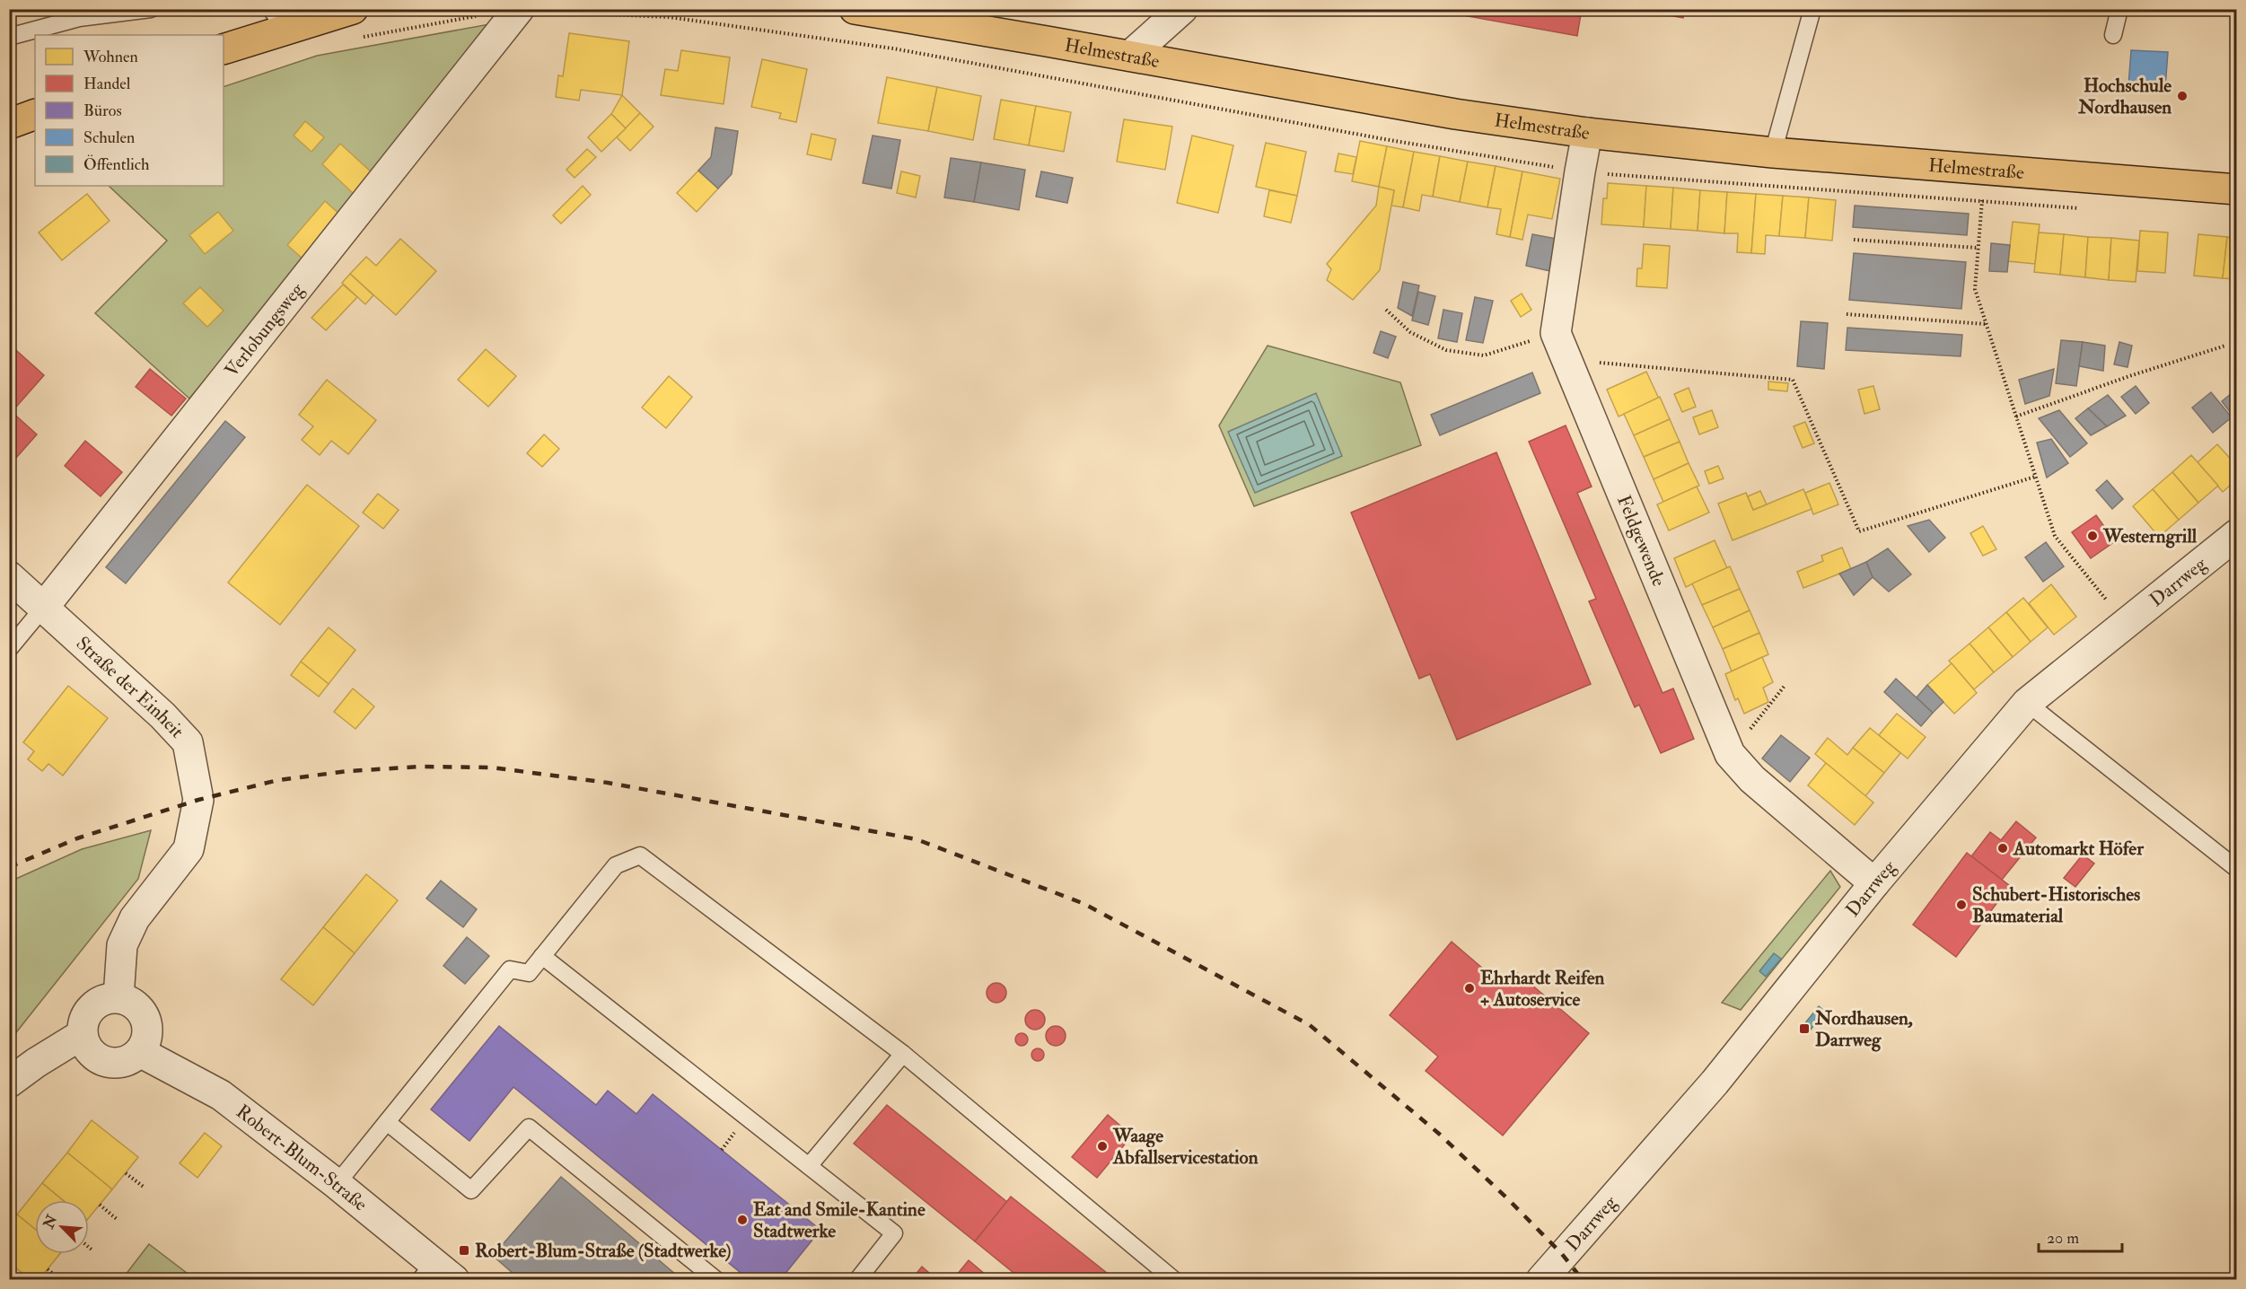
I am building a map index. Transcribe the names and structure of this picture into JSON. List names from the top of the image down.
{
  "streets": {
    "main road": ["Helmestraße"],
    "street": [
      "Verlobungsweg",
      "Feldgewende",
      "Darrweg",
      "Straße der Einheit",
      "Robert-Blum-Straße"
    ]
  },
  "crossings": [
    ["Verlobungsweg", "Straße der Einheit"],
    ["Feldgewende", "Darrweg"],
    ["Straße der Einheit", "Robert-Blum-Straße"]
  ],
  "places": {
    "other": [
      "Hochschule Nordhausen",
      "Westerngrill",
      "Automarkt Höfer",
      "Schubert-Historisches Baumaterial",
      "Ehrhardt Reifen + Autoservice",
      "Waage Abfallservicestation",
      "Eat and Smile-Kantine Stadtwerke"
    ],
    "transit": ["Nordhausen, Darrweg", "Robert-Blum-Straße (Stadtwerke)"]
  },
  "legend": [
    "Wohnen",
    "Handel",
    "Büros",
    "Schulen",
    "Öffentlich"
  ],
  "scale_bar": "20 m",
  "north": "top left"
}
